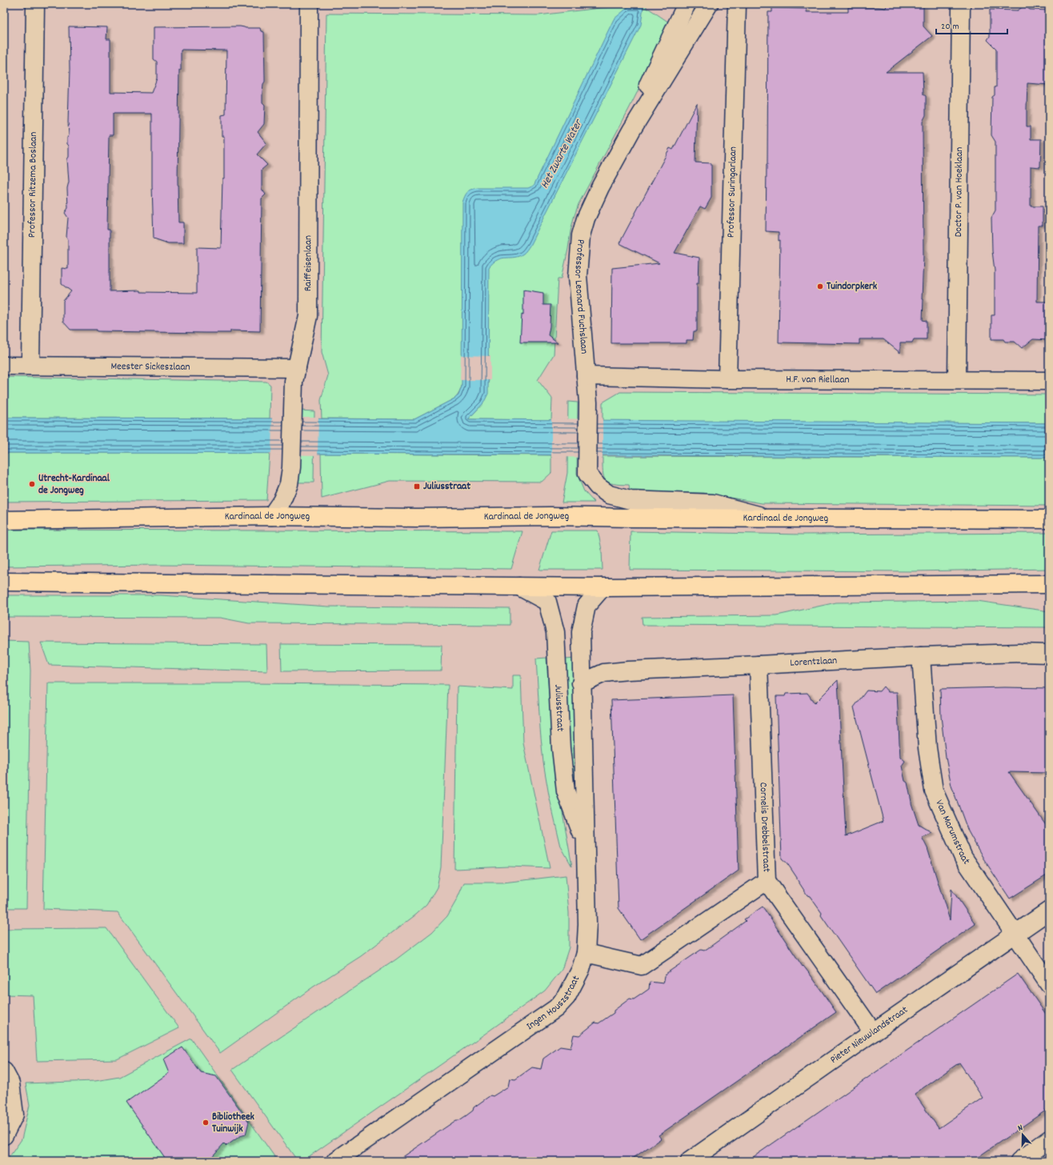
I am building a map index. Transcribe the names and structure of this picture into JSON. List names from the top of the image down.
{
  "streets": {
    "main road": ["Kardinaal de Jongweg"],
    "street": [
      "Professor Ritzema Boslaan",
      "Professor Suringarlaan",
      "Doctor P. van Hoeklaan",
      "Raiffeisenlaan",
      "Professor Leonard Fuchslaan",
      "Meester Sickeszlaan",
      "H.F. van Riellaan",
      "Lorentzlaan",
      "Juliusstraat",
      "Cornelis Drebbelstraat",
      "Van Marumstraat",
      "Ingen Houszstraat",
      "Pieter Nieuwlandstraat"
    ]
  },
  "crossings": [
    ["Professor Ritzema Boslaan", "Meester Sickeszlaan"],
    ["Professor Suringarlaan", "H.F. van Riellaan"],
    ["Doctor P. van Hoeklaan", "H.F. van Riellaan"],
    ["Raiffeisenlaan", "Meester Sickeszlaan"],
    ["Raiffeisenlaan", "Kardinaal de Jongweg"],
    ["Professor Leonard Fuchslaan", "H.F. van Riellaan"],
    ["Professor Leonard Fuchslaan", "Kardinaal de Jongweg"],
    ["Lorentzlaan", "Juliusstraat"],
    ["Lorentzlaan", "Cornelis Drebbelstraat"],
    ["Lorentzlaan", "Van Marumstraat"],
    ["Juliusstraat", "Ingen Houszstraat"],
    ["Cornelis Drebbelstraat", "Pieter Nieuwlandstraat"],
    ["Van Marumstraat", "Pieter Nieuwlandstraat"]
  ],
  "water": ["Het Zwarte Water"],
  "places": {
    "other": ["Tuindorpkerk", "Utrecht-Kardinaal de Jongweg", "Bibliotheek Tuinwijk"],
    "transit": ["Juliusstraat"]
  },
  "scale_bar": "20 m",
  "north": "top"
}
